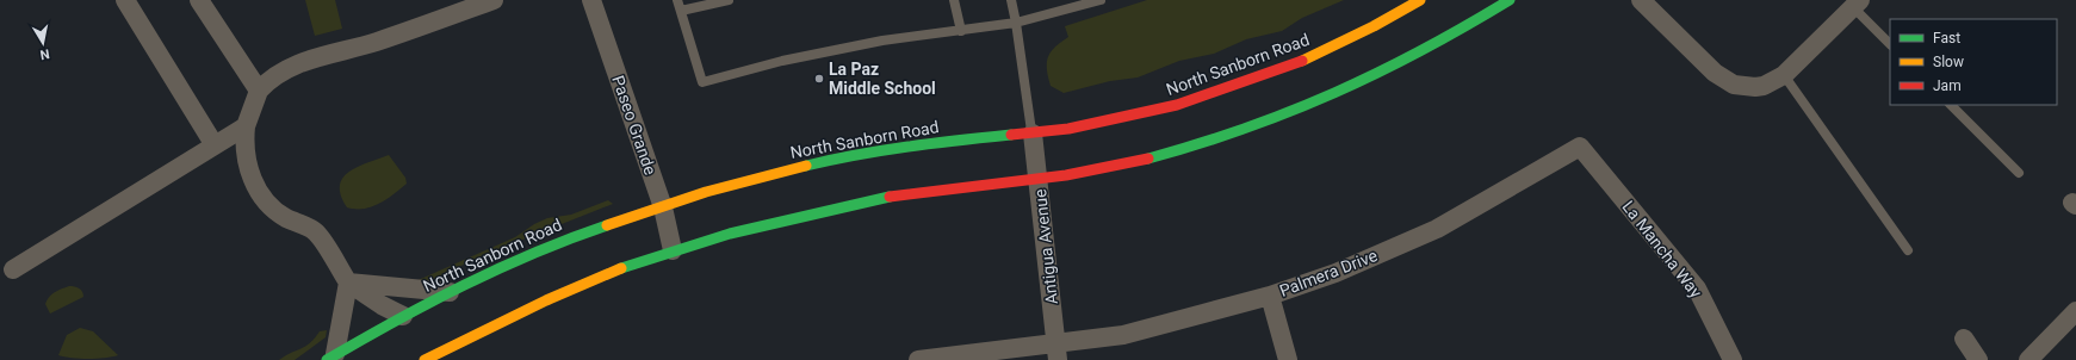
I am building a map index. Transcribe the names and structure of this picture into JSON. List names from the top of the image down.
{
  "streets": {
    "main road": ["North Sanborn Road"],
    "street": [
      "Paseo Grande",
      "Antigua Avenue",
      "La Mancha Way",
      "Palmera Drive"
    ]
  },
  "crossings": [
    ["North Sanborn Road", "Paseo Grande"],
    ["North Sanborn Road", "Antigua Avenue"],
    ["Antigua Avenue", "Palmera Drive"],
    ["La Mancha Way", "Palmera Drive"]
  ],
  "places": ["La Paz Middle School"],
  "legend": ["Fast", "Slow", "Jam"],
  "north": "bottom"
}
